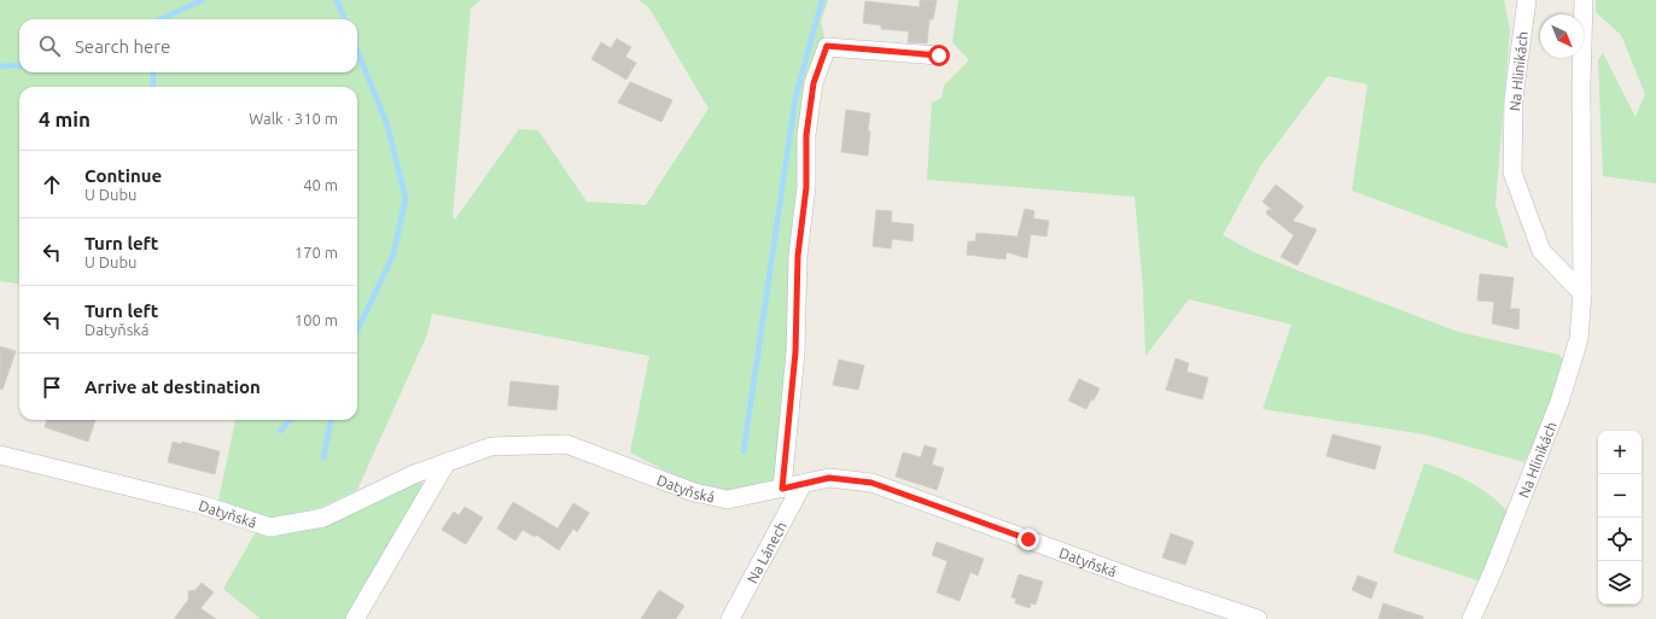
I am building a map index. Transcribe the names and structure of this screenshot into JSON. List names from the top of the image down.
{
  "streets": {
    "street": ["Na Hlinikách", "Datyňská", "Na Lánech"]
  },
  "crossings": [
    ["Datyňská", "Na Lánech"]
  ],
  "north": "bottom right",
  "page": {
    "search": "Search here",
    "heading": ["4 min", "Walk · 310 m"],
    "list": [
      ["Continue", "U Dubu", "40 m"],
      ["Turn left", "U Dubu", "170 m"],
      ["Turn left", "Datyňská", "100 m"],
      "Arrive at destination"
    ],
    "map_buttons": ["+", "−"]
  }
}
